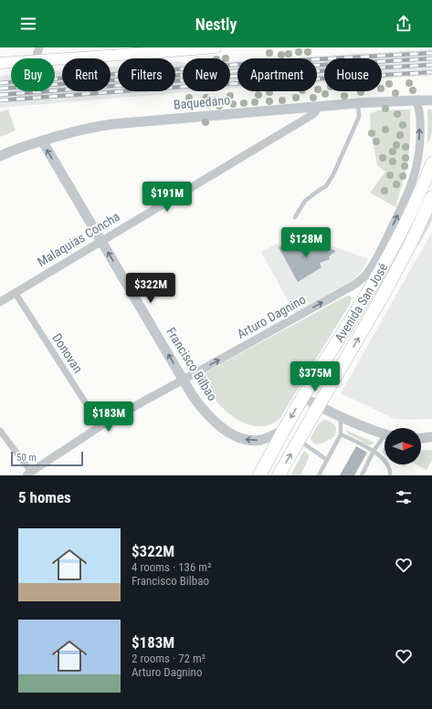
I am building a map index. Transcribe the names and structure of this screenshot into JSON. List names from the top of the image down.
{
  "streets": {
    "main road": ["Avenida San José"],
    "street": [
      "Baquedano",
      "Malaquias Concha",
      "Arturo Dagnino",
      "Donovan",
      "Francisco Bilbao"
    ]
  },
  "crossings": [
    ["Baquedano", "Malaquias Concha"],
    ["Baquedano", "Arturo Dagnino"],
    ["Baquedano", "Francisco Bilbao"],
    ["Malaquias Concha", "Donovan"],
    ["Malaquias Concha", "Francisco Bilbao"],
    ["Avenida San José", "Francisco Bilbao"],
    ["Arturo Dagnino", "Donovan"],
    ["Arturo Dagnino", "Francisco Bilbao"]
  ],
  "one_way": ["Arturo Dagnino", "Francisco Bilbao"],
  "scale_bar": "50 m",
  "north": "right",
  "page": {
    "header": "Nestly",
    "chip": [
      "Buy",
      "Rent",
      "Filters",
      "New",
      "Apartment",
      "House"
    ],
    "price": [
      "$191M",
      "$128M",
      "$322M",
      "$375M",
      "$183M"
    ],
    "scale": "50 m",
    "heading": "5 homes",
    "list": [
      {
        "name": "$322M",
        "note": "4 rooms · 136 m² · Francisco Bilbao"
      },
      {
        "name": "$183M",
        "note": "2 rooms · 72 m² · Arturo Dagnino"
      }
    ]
  }
}
